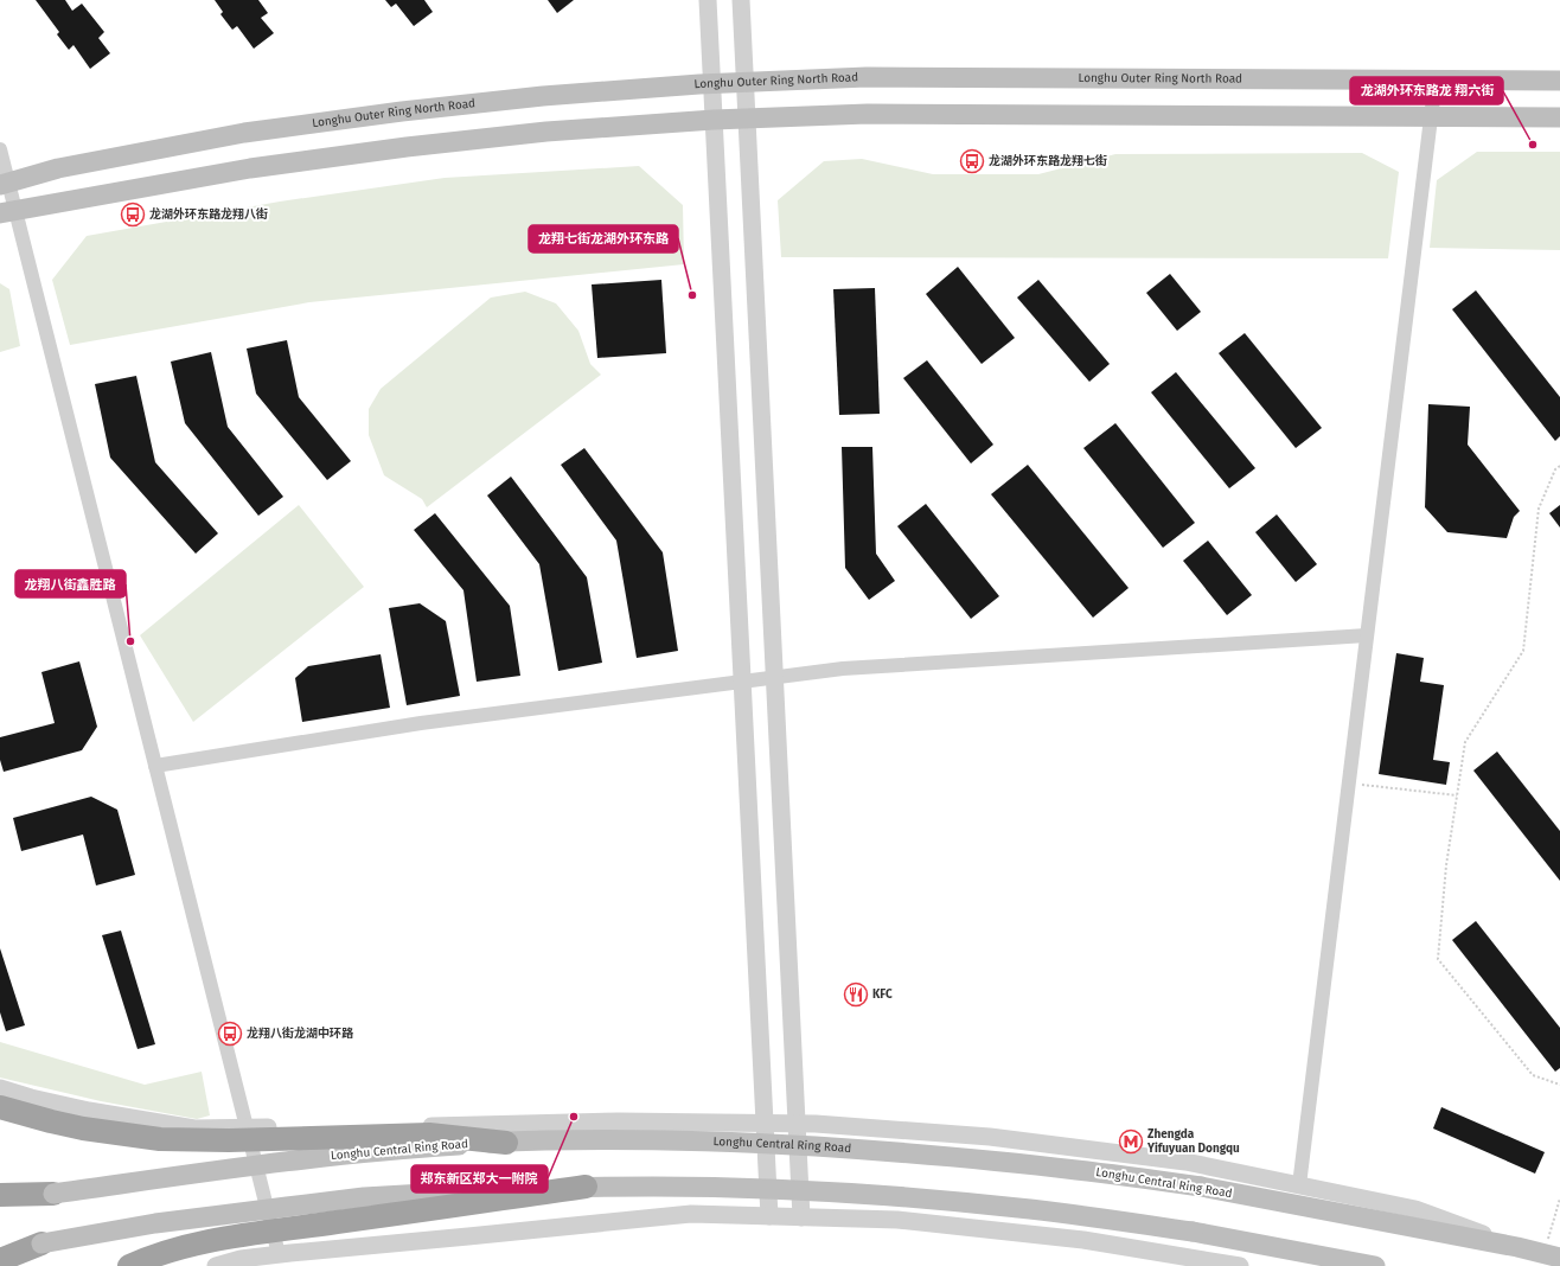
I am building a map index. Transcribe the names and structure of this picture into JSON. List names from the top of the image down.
{
  "streets": {
    "main road": ["Longhu Outer Ring North Road", "Longhu Central Ring Road"]
  },
  "places": {
    "other": [
      "龙湖外环东路龙 翔六街",
      "龙翔七街龙湖外环东路",
      "龙翔八街鑫胜路",
      "郑东新区郑大一附院"
    ],
    "bus stop": ["龙湖外环东路龙翔七街", "龙湖外环东路龙翔八街", "龙翔八街龙湖中环路"],
    "restaurant": ["KFC"],
    "metro station": ["Zhengda Yifuyuan Dongqu"]
  }
}
